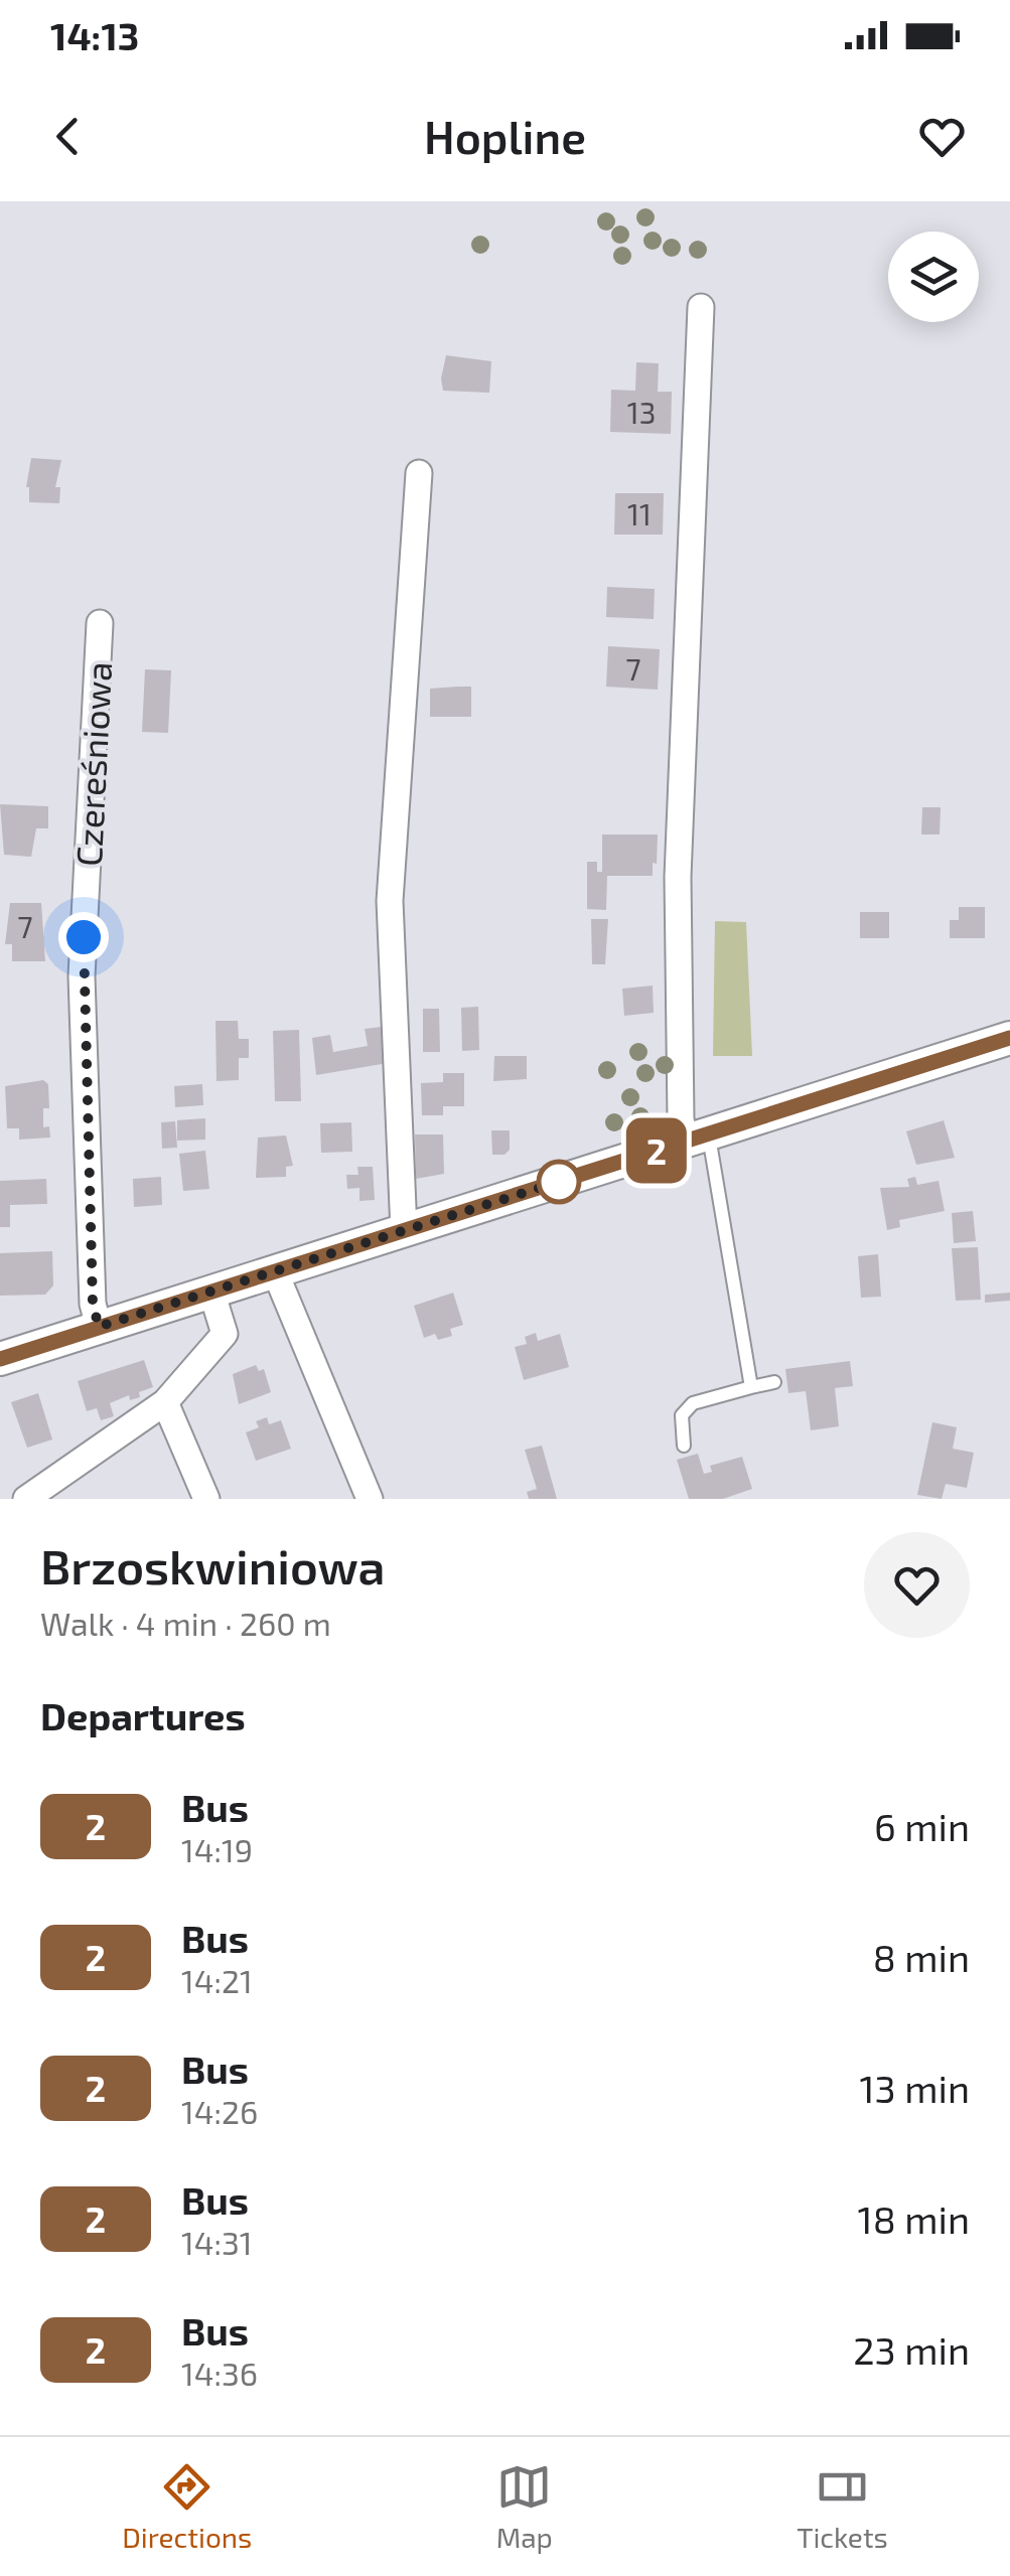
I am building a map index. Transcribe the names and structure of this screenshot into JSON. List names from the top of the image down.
{
  "streets": {
    "street": ["Czereśniowa"]
  },
  "lines": ["bus line 2"],
  "house_numbers": [
    "13",
    "11",
    "7",
    "7"
  ],
  "page": {
    "status": "14:13",
    "header": "Hopline",
    "on_map": "2",
    "heading": [
      ["Brzoskwiniowa", "Walk · 4 min · 260 m"],
      "Departures"
    ],
    "list": [
      {
        "mark": "2",
        "name": "Bus",
        "note": "14:19",
        "value": "6 min"
      },
      {
        "mark": "2",
        "name": "Bus",
        "note": "14:21",
        "value": "8 min"
      },
      {
        "mark": "2",
        "name": "Bus",
        "note": "14:26",
        "value": "13 min"
      },
      {
        "mark": "2",
        "name": "Bus",
        "note": "14:31",
        "value": "18 min"
      },
      {
        "mark": "2",
        "name": "Bus",
        "note": "14:36",
        "value": "23 min"
      }
    ],
    "tabs": ["Directions", "Map", "Tickets"]
  }
}
